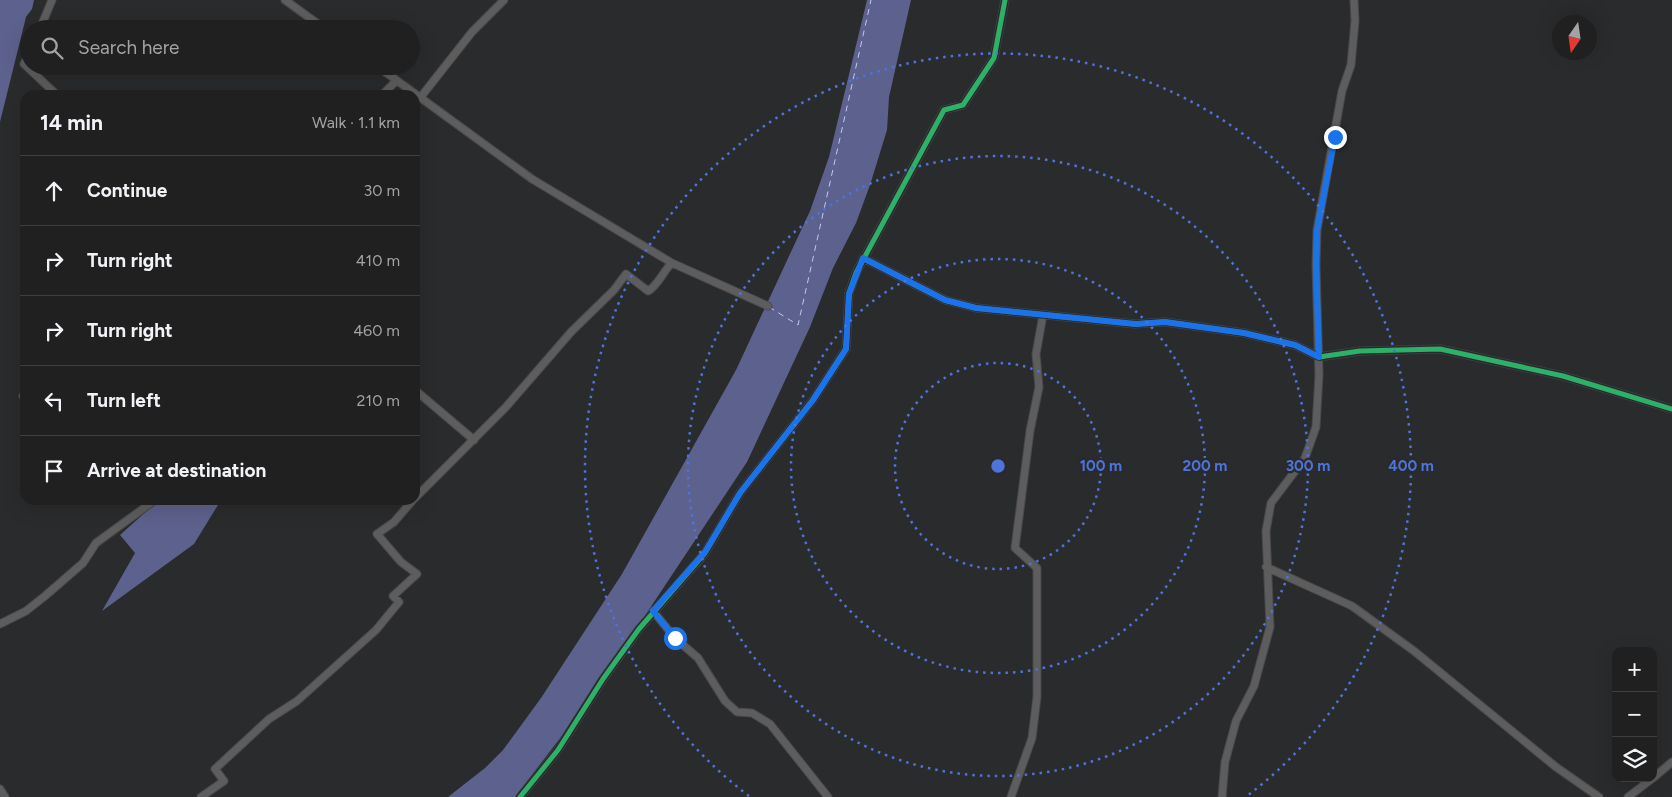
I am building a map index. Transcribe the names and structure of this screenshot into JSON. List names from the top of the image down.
{
  "north": "bottom",
  "page": {
    "search": "Search here",
    "heading": ["14 min", "Walk · 1.1 km"],
    "list": [
      ["Continue", "30 m"],
      ["Turn right", "410 m"],
      ["Turn right", "460 m"],
      ["Turn left", "210 m"],
      "Arrive at destination"
    ],
    "map_buttons": ["+", "−"]
  },
  "rings": [
    "100 m",
    "200 m",
    "300 m",
    "400 m"
  ]
}
